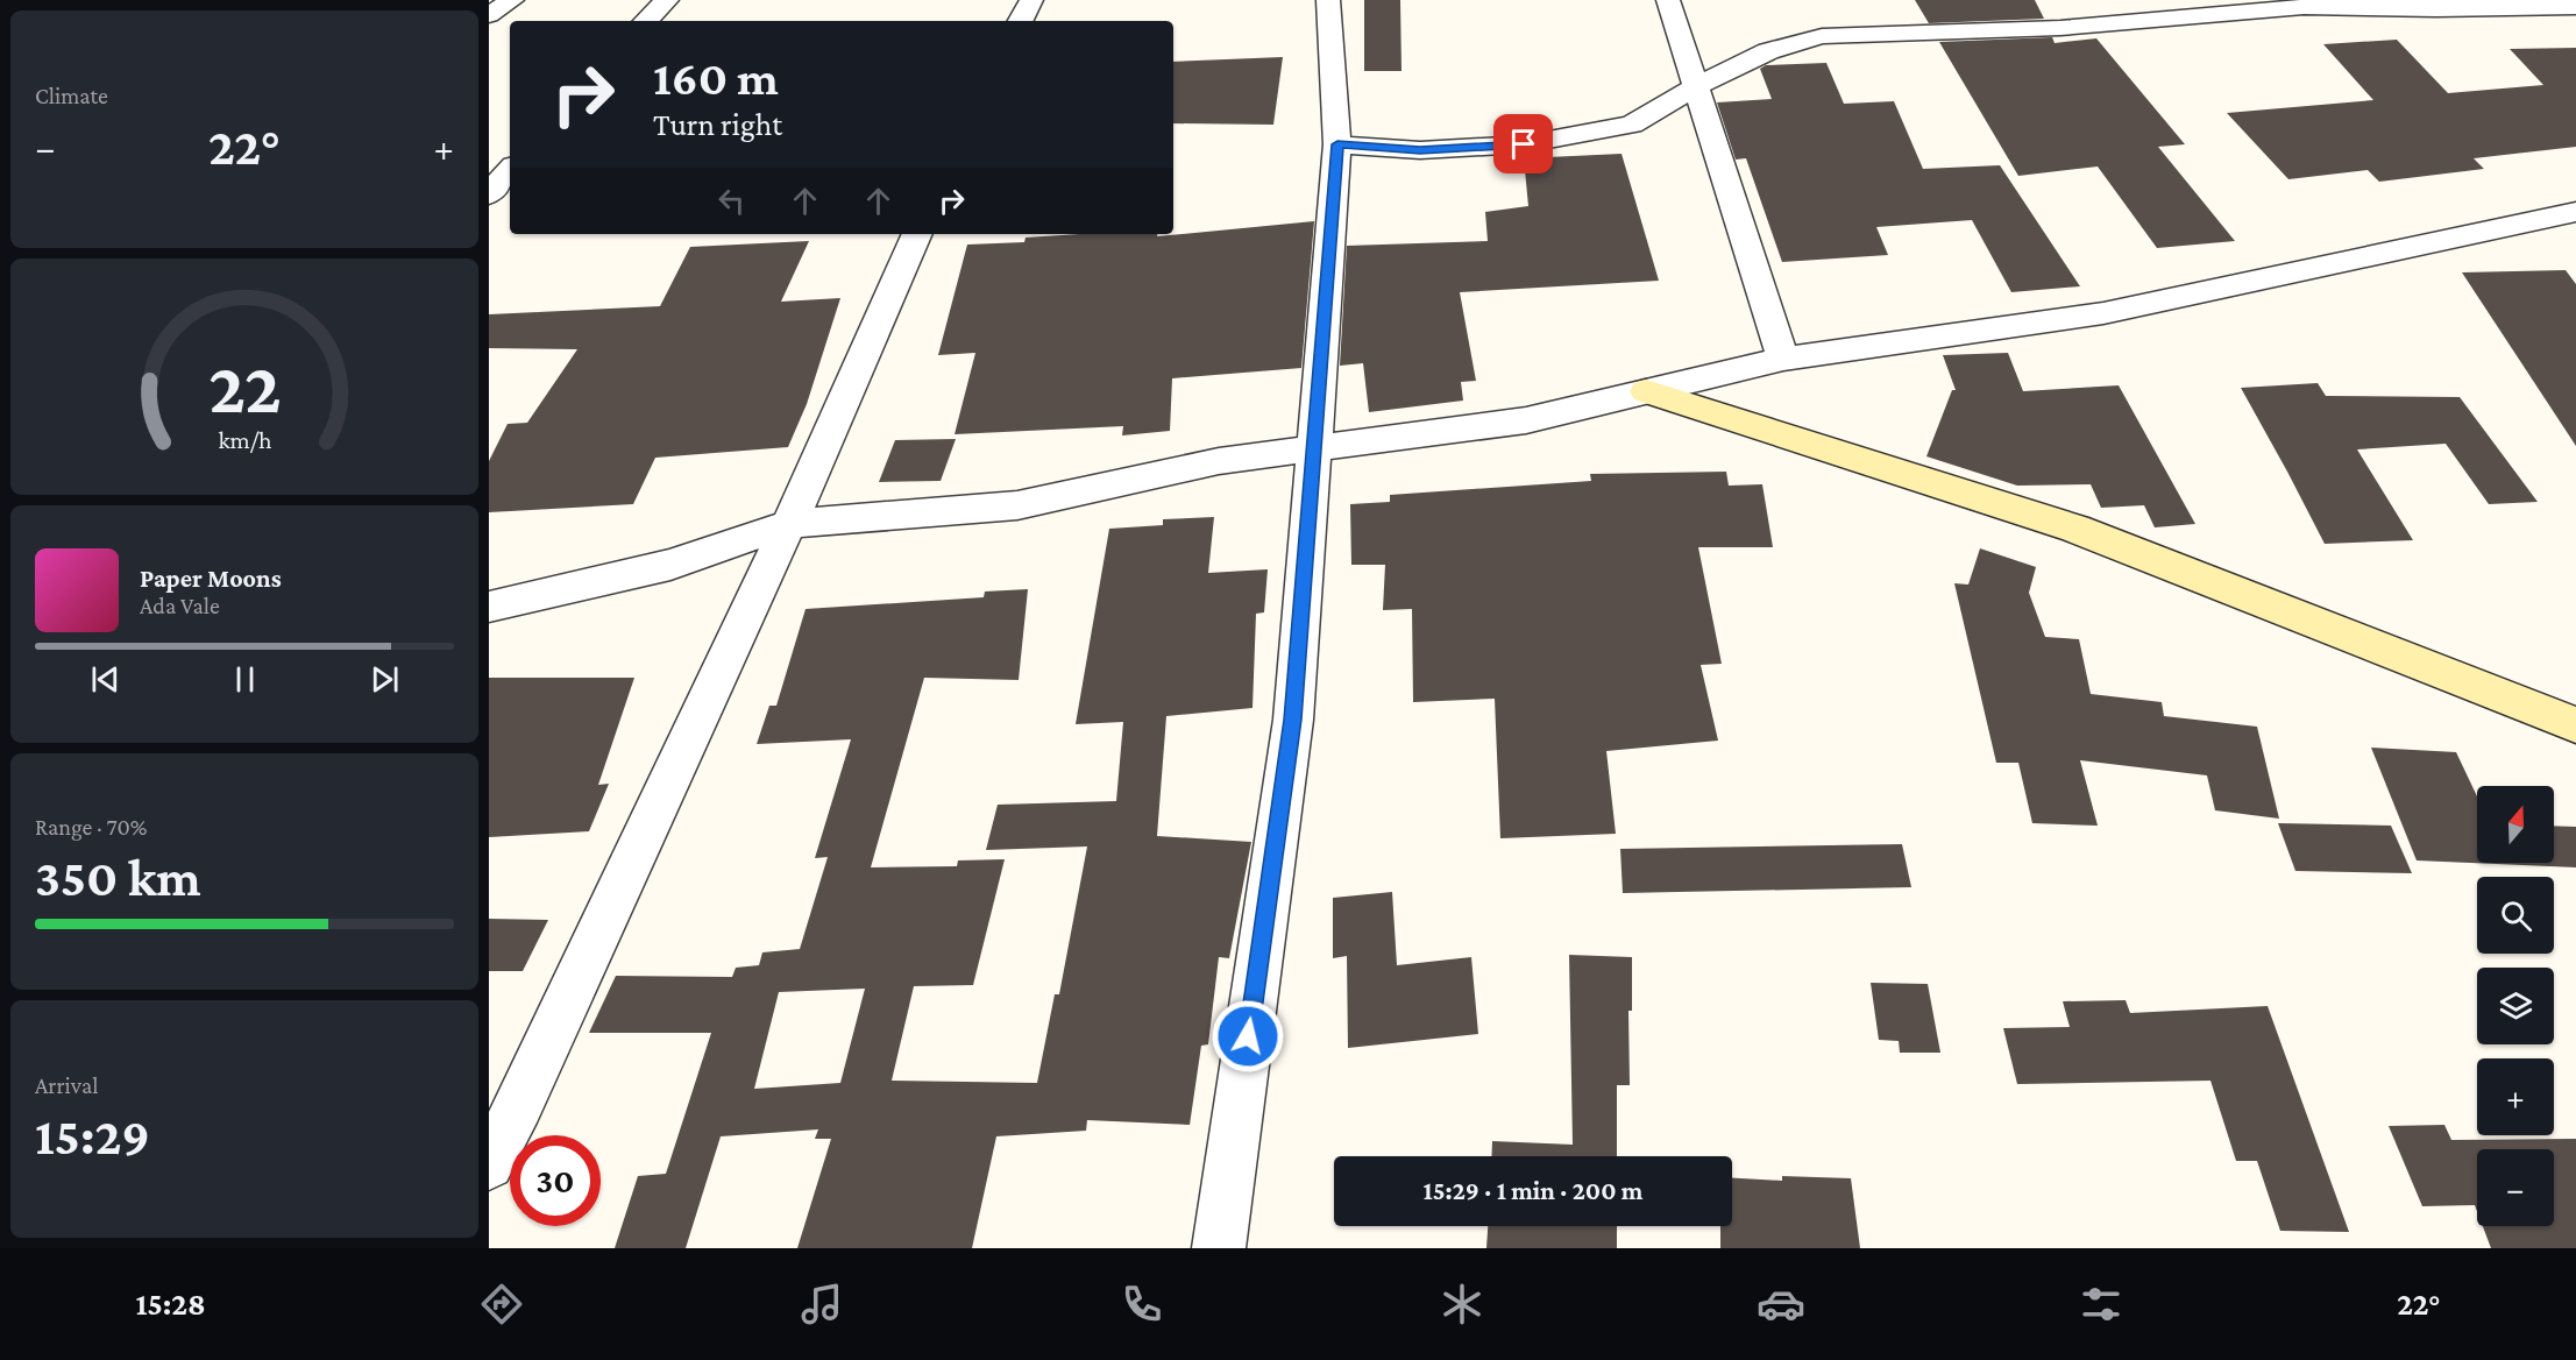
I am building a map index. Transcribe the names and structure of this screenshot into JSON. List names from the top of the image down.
{
  "north": "top",
  "page": {
    "tile": [
      "Climate",
      ["Range · 70%", "350 km"],
      ["Arrival", "15:29"]
    ],
    "turn": ["160 m", "Turn right"],
    "heat": ["−", "22°", "+"],
    "song": ["Paper Moons", "Ada Vale"],
    "map_buttons": ["+", "−"],
    "limit": "30",
    "trip": "15:29 · 1 min · 200 m",
    "tabs": ["15:28", "22°"],
    "gauge": ["22", "km/h"]
  }
}
